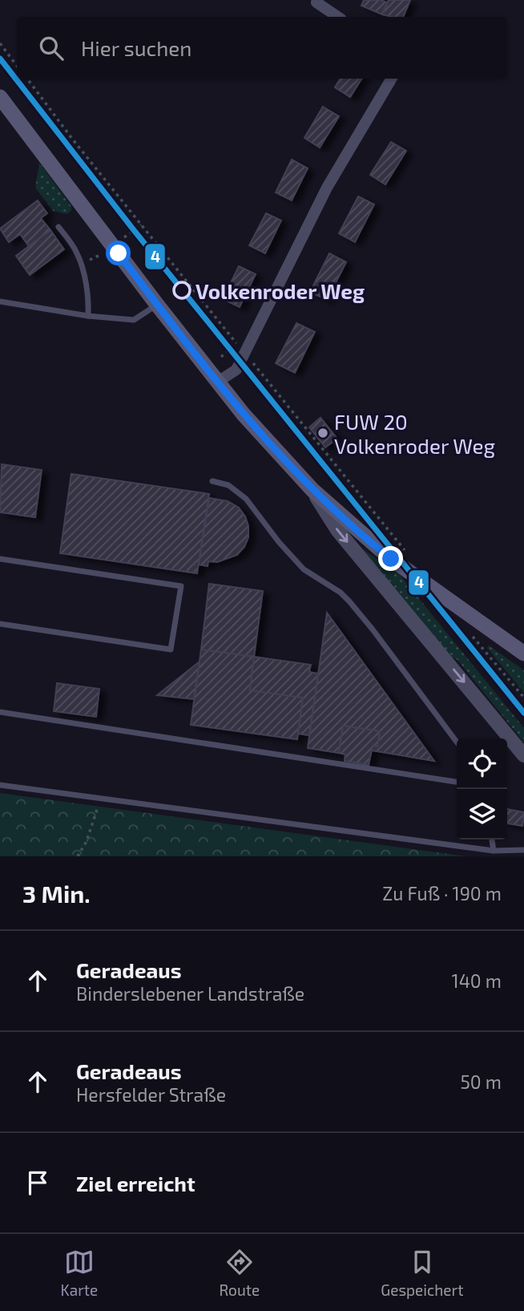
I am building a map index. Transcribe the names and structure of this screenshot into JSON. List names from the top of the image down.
{
  "places": ["Volkenroder Weg", "FUW 20 Volkenroder Weg"],
  "lines": ["transit line 4"],
  "page": {
    "search": "Hier suchen",
    "heading": ["3 Min.", "Zu Fuß · 190 m"],
    "list": [
      ["Geradeaus", "Binderslebener Landstraße", "140 m"],
      ["Geradeaus", "Hersfelder Straße", "50 m"],
      "Ziel erreicht"
    ],
    "nav": ["Karte", "Route", "Gespeichert"]
  }
}
